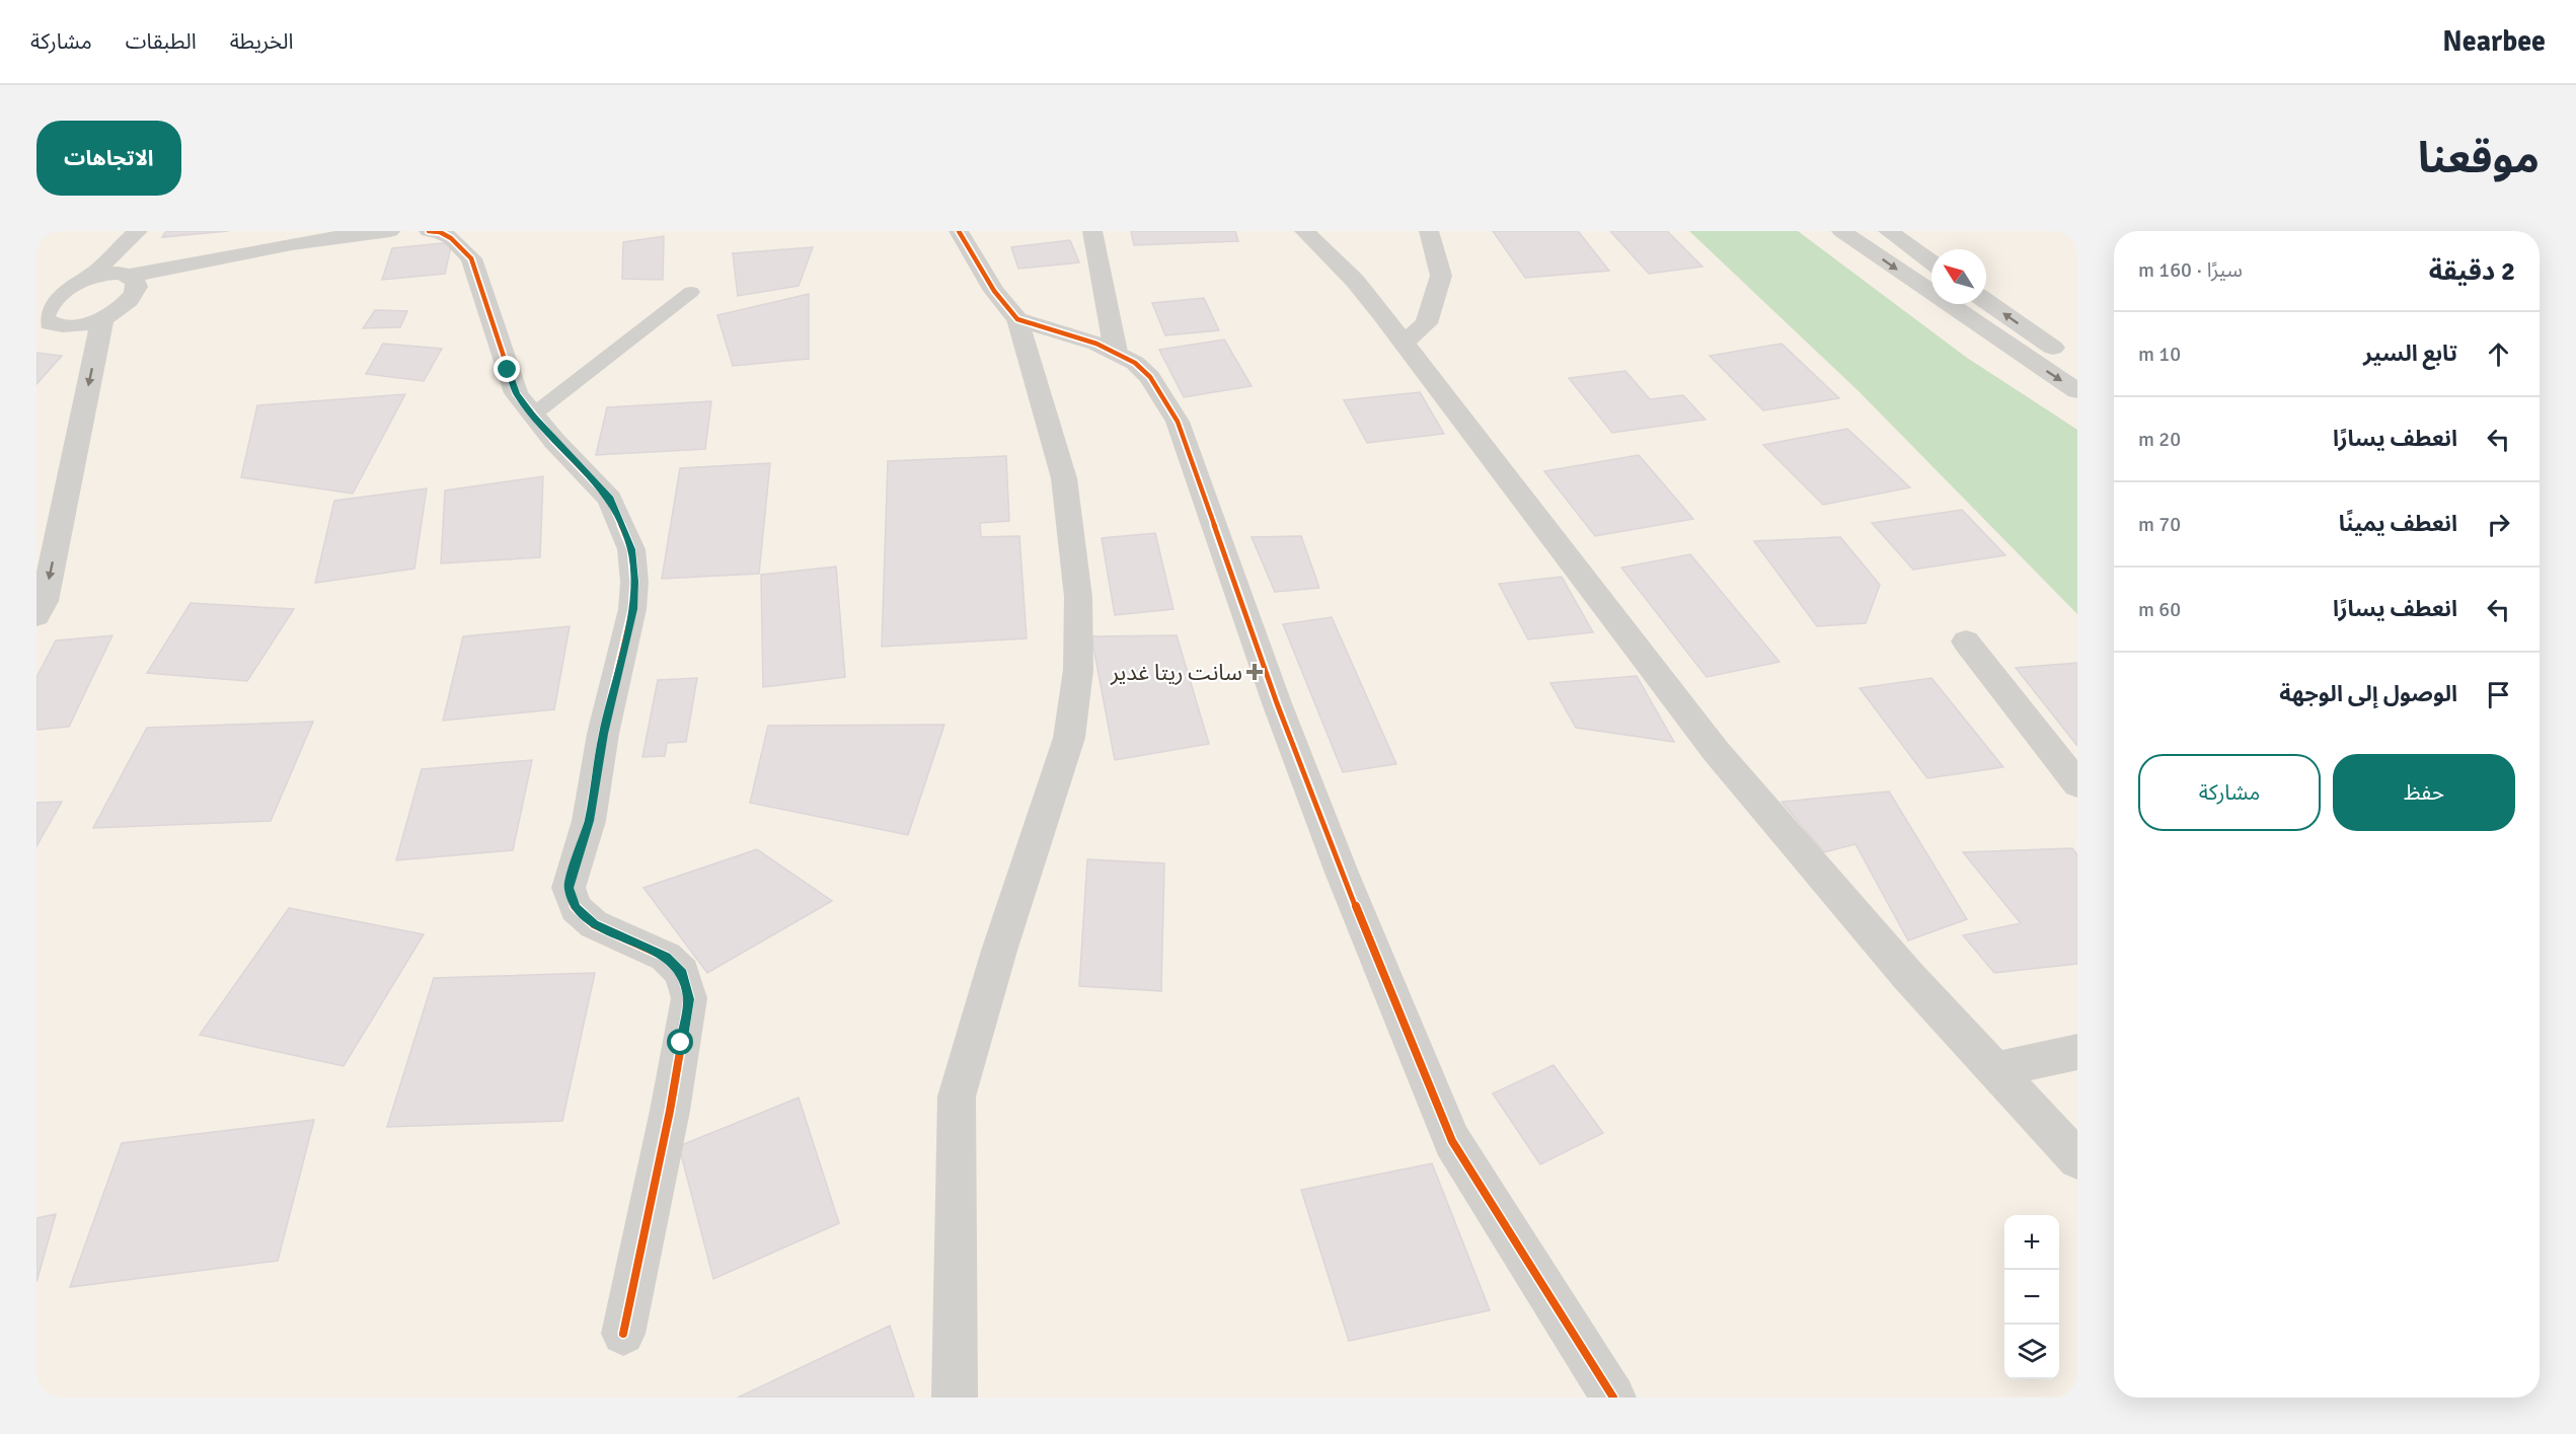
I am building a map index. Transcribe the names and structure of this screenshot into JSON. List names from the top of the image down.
{
  "places": {
    "health": ["سانت ريتا غدير"]
  },
  "north": "top left",
  "page": {
    "header": "Nearbee",
    "nav": ["الخريطة", "الطبقات", "مشاركة"],
    "title": "موقعنا",
    "buttons": [
      "الاتجاهات",
      ["حفظ", "مشاركة"]
    ],
    "heading": ["2 دقيقة", "سيرًا · 160 m"],
    "list": [
      ["تابع السير", "10 m"],
      ["انعطف يسارًا", "20 m"],
      ["انعطف يمينًا", "70 m"],
      ["انعطف يسارًا", "60 m"],
      "الوصول إلى الوجهة"
    ],
    "map_buttons": ["+", "−"]
  }
}
